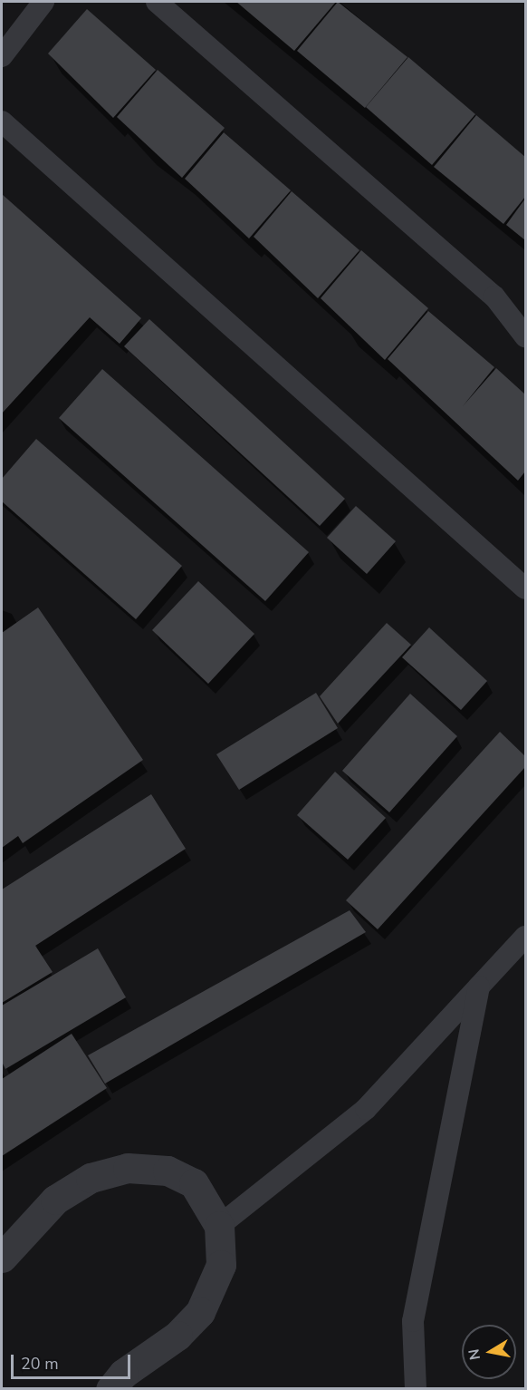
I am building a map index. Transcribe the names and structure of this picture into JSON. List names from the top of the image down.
{
  "scale_bar": "20 m",
  "north": "left"
}
